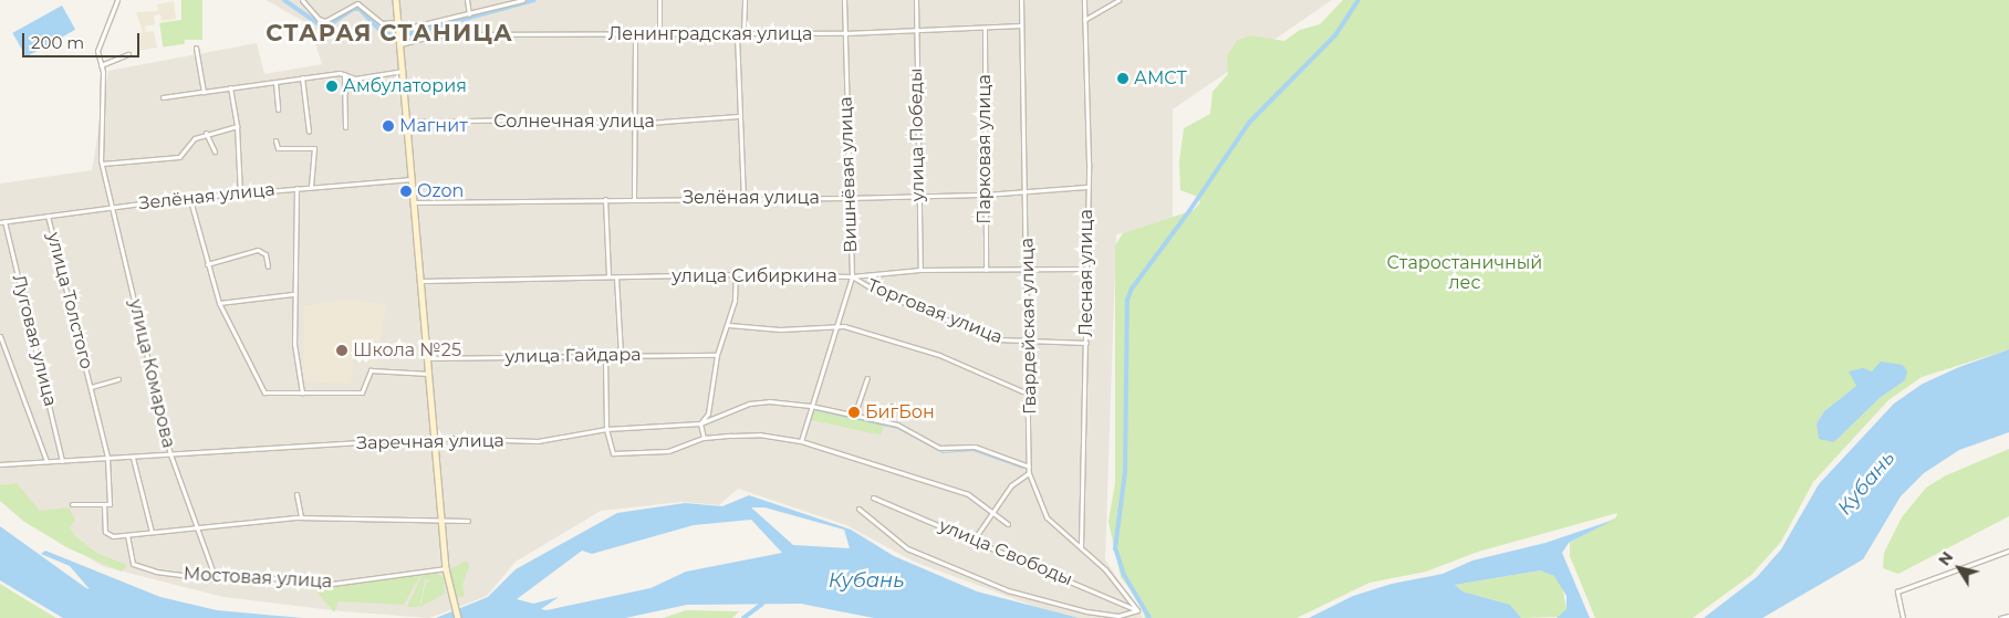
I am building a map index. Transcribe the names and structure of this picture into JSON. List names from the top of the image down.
{
  "streets": {
    "street": [
      "Ленинградская улица",
      "Солнечная улица",
      "улица Победы",
      "Парковая улица",
      "Вишнёвая улица",
      "Зелёная улица",
      "Лесная улица",
      "улица Сибиркина",
      "улица Толстого",
      "Торговая улица",
      "Гвардейская улица",
      "Луговая улица",
      "улица Гайдара",
      "улица Комарова",
      "Заречная улица",
      "улица Свободы",
      "Мостовая улица"
    ]
  },
  "crossings": [
    ["Ленинградская улица", "улица Победы"],
    ["Ленинградская улица", "Парковая улица"],
    ["Ленинградская улица", "Вишнёвая улица"],
    ["Ленинградская улица", "Гвардейская улица"],
    ["улица Победы", "Зелёная улица"],
    ["улица Победы", "улица Сибиркина"],
    ["Парковая улица", "Зелёная улица"],
    ["Парковая улица", "улица Сибиркина"],
    ["Вишнёвая улица", "Зелёная улица"],
    ["Вишнёвая улица", "улица Сибиркина"],
    ["Вишнёвая улица", "Торговая улица"],
    ["Вишнёвая улица", "Заречная улица"],
    ["Зелёная улица", "Лесная улица"],
    ["Зелёная улица", "улица Толстого"],
    ["Зелёная улица", "Гвардейская улица"],
    ["Зелёная улица", "Луговая улица"],
    ["Зелёная улица", "улица Комарова"],
    ["Лесная улица", "улица Сибиркина"],
    ["Лесная улица", "Торговая улица"],
    ["Лесная улица", "Гвардейская улица"],
    ["улица Сибиркина", "Торговая улица"],
    ["улица Сибиркина", "Гвардейская улица"],
    ["улица Толстого", "Заречная улица"],
    ["Торговая улица", "Гвардейская улица"],
    ["Гвардейская улица", "Заречная улица"],
    ["Гвардейская улица", "улица Свободы"],
    ["Луговая улица", "Заречная улица"],
    ["улица Комарова", "Заречная улица"],
    ["улица Комарова", "Мостовая улица"]
  ],
  "districts": ["СТАРАЯ СТАНИЦА"],
  "water": ["Кубань"],
  "parks": ["Старостаничный лес"],
  "places": [
    "АМСТ",
    "Амбулатория",
    "Магнит",
    "Ozon",
    "Школа №25",
    "БигБон"
  ],
  "scale_bar": "200 m",
  "north": "top left"
}
